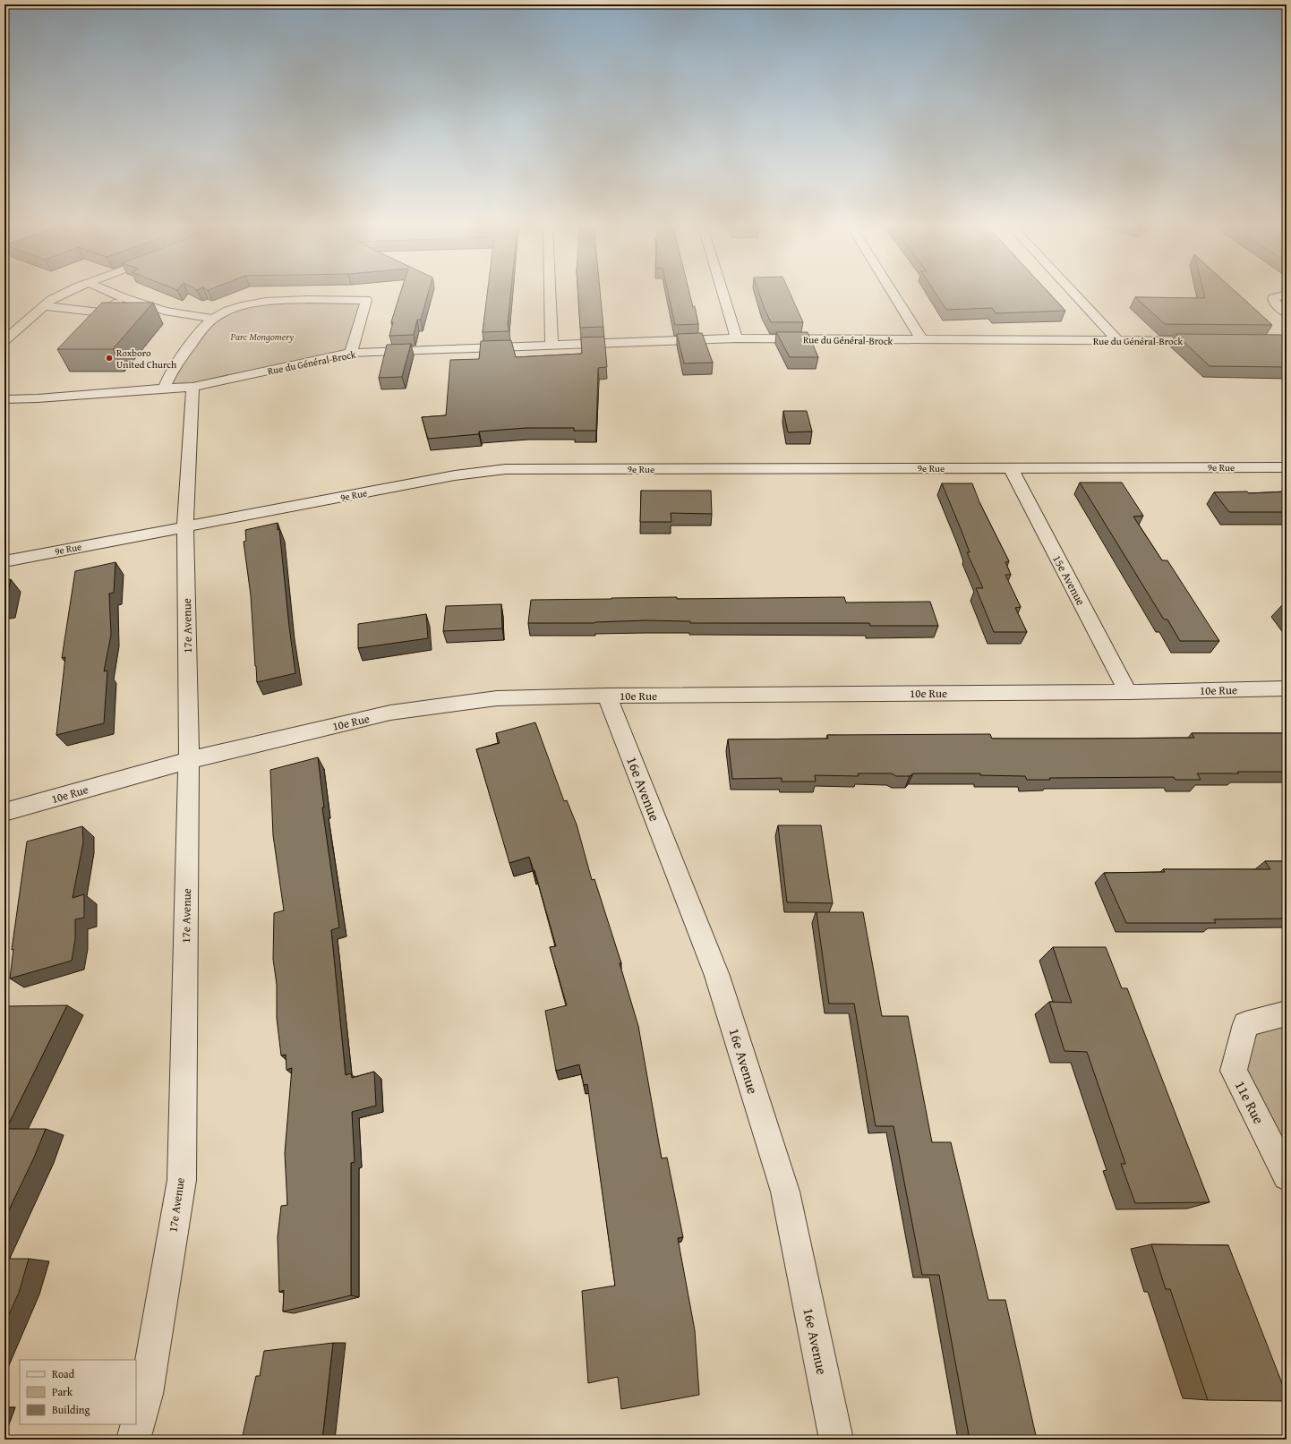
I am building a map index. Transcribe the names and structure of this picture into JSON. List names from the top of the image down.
{
  "streets": {
    "street": [
      "Rue du Général-Brock",
      "9e Rue",
      "15e Avenue",
      "17e Avenue",
      "10e Rue",
      "16e Avenue",
      "11e Rue"
    ]
  },
  "crossings": [
    ["Rue du Général-Brock", "17e Avenue"],
    ["9e Rue", "15e Avenue"],
    ["9e Rue", "17e Avenue"],
    ["15e Avenue", "10e Rue"],
    ["17e Avenue", "10e Rue"],
    ["10e Rue", "16e Avenue"]
  ],
  "parks": ["Parc Mongomery"],
  "places": ["Roxboro United Church"],
  "legend": ["Road", "Park", "Building"]
}
